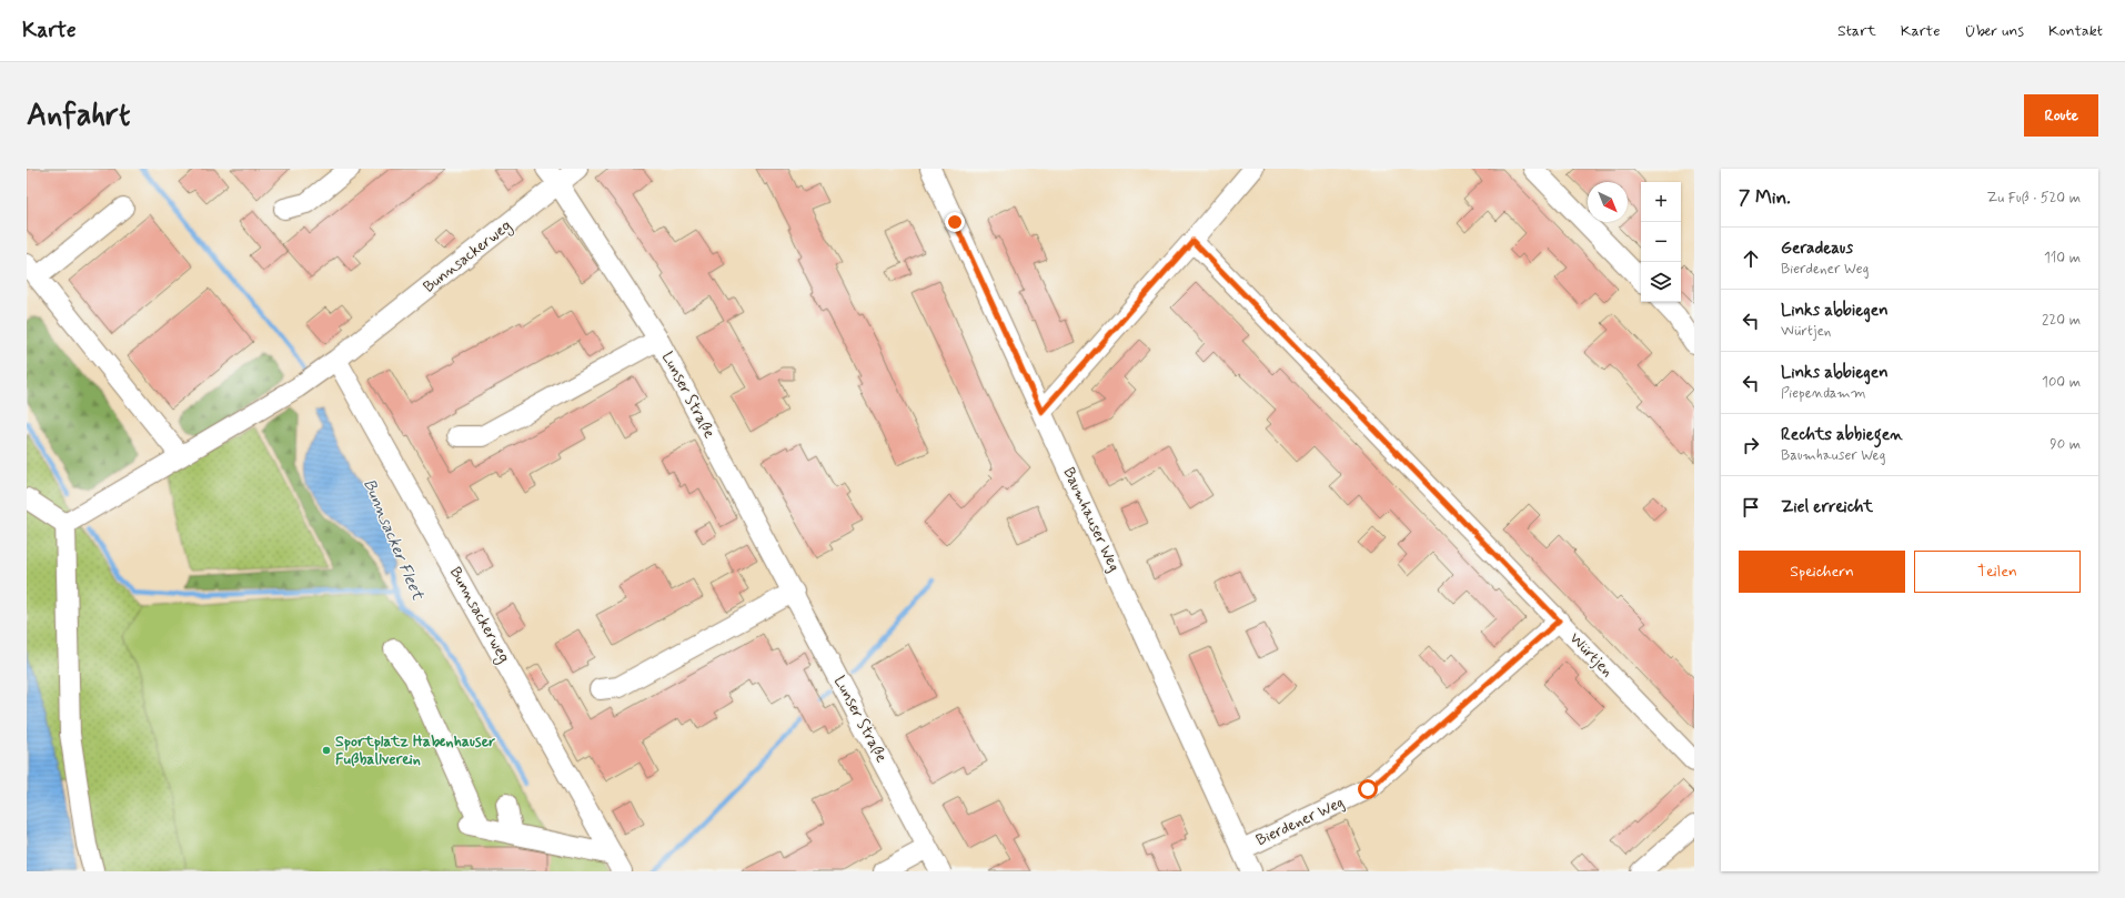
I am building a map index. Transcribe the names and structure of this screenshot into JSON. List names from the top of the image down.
{
  "streets": {
    "street": [
      "Bunnsackerweg",
      "Lunser Straße",
      "Baumhauser Weg",
      "Würtjen",
      "Bierdener Weg"
    ]
  },
  "crossings": [
    ["Bunnsackerweg", "Lunser Straße"],
    ["Baumhauser Weg", "Bierdener Weg"],
    ["Würtjen", "Bierdener Weg"]
  ],
  "water": ["Bunnsacker Fleet"],
  "places": ["Sportplatz Habenhauser Fußballverein"],
  "north": "bottom right",
  "page": {
    "header": "Karte",
    "nav": [
      "Start",
      "Karte",
      "Über uns",
      "Kontakt"
    ],
    "buttons": [
      "Route",
      ["Speichern", "Teilen"]
    ],
    "title": "Anfahrt",
    "heading": ["7 Min.", "Zu Fuß · 520 m"],
    "map_buttons": ["+", "−"],
    "list": [
      ["Geradeaus", "Bierdener Weg", "110 m"],
      ["Links abbiegen", "Würtjen", "220 m"],
      ["Links abbiegen", "Piependamm", "100 m"],
      ["Rechts abbiegen", "Baumhauser Weg", "90 m"],
      "Ziel erreicht"
    ]
  }
}
